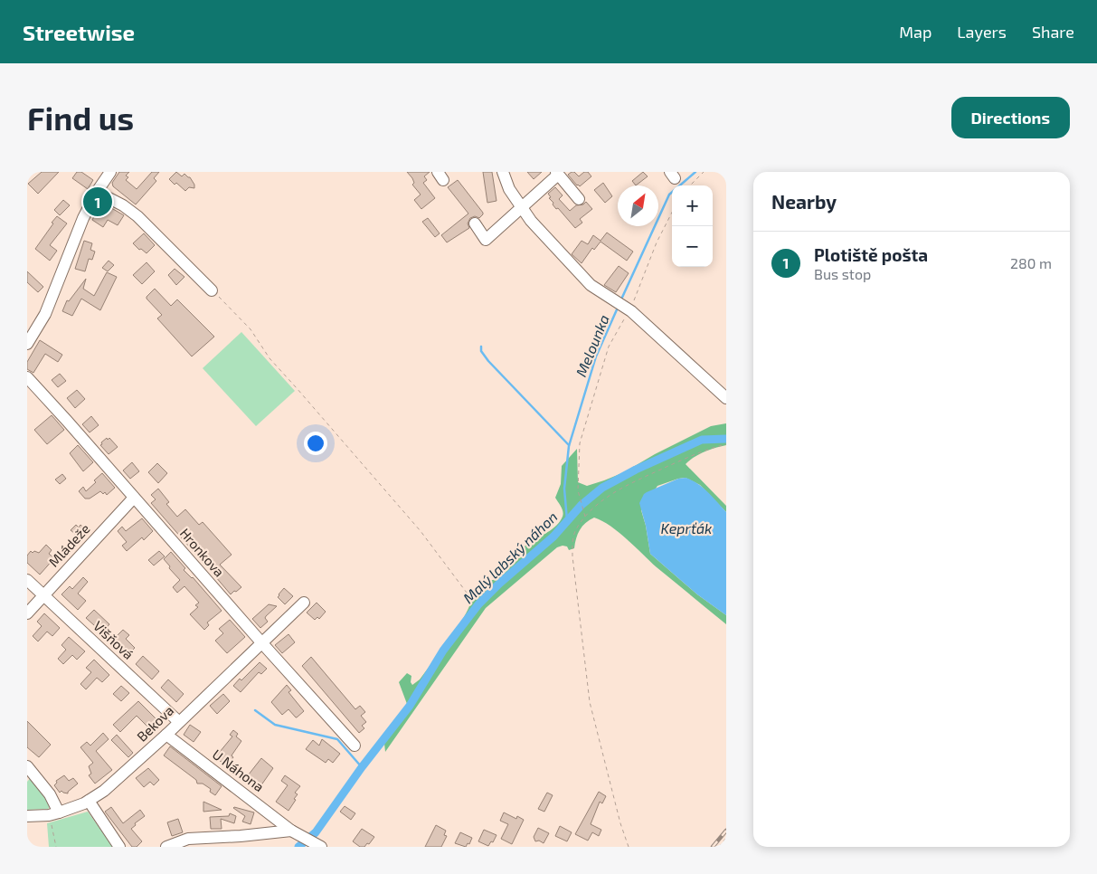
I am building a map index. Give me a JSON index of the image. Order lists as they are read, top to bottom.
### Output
{
  "streets": {
    "street": [
      "Mládeže",
      "Hronkova",
      "Višňová",
      "Bekova",
      "U Náhona"
    ]
  },
  "crossings": [
    ["Mládeže", "Hronkova"],
    ["Mládeže", "Višňová"],
    ["Hronkova", "Bekova"],
    ["Višňová", "Bekova"],
    ["Bekova", "U Náhona"]
  ],
  "water": ["Melounka", "Keprťák", "Malý labský náhon"],
  "north": "top right",
  "page": {
    "header": "Streetwise",
    "nav": ["Map", "Layers", "Share"],
    "buttons": "Directions",
    "title": "Find us",
    "heading": "Nearby",
    "map_buttons": ["+", "−"],
    "pins": "1",
    "list": [
      {
        "mark": "1",
        "name": "Plotiště pošta",
        "note": "Bus stop",
        "value": "280 m"
      }
    ]
  }
}
